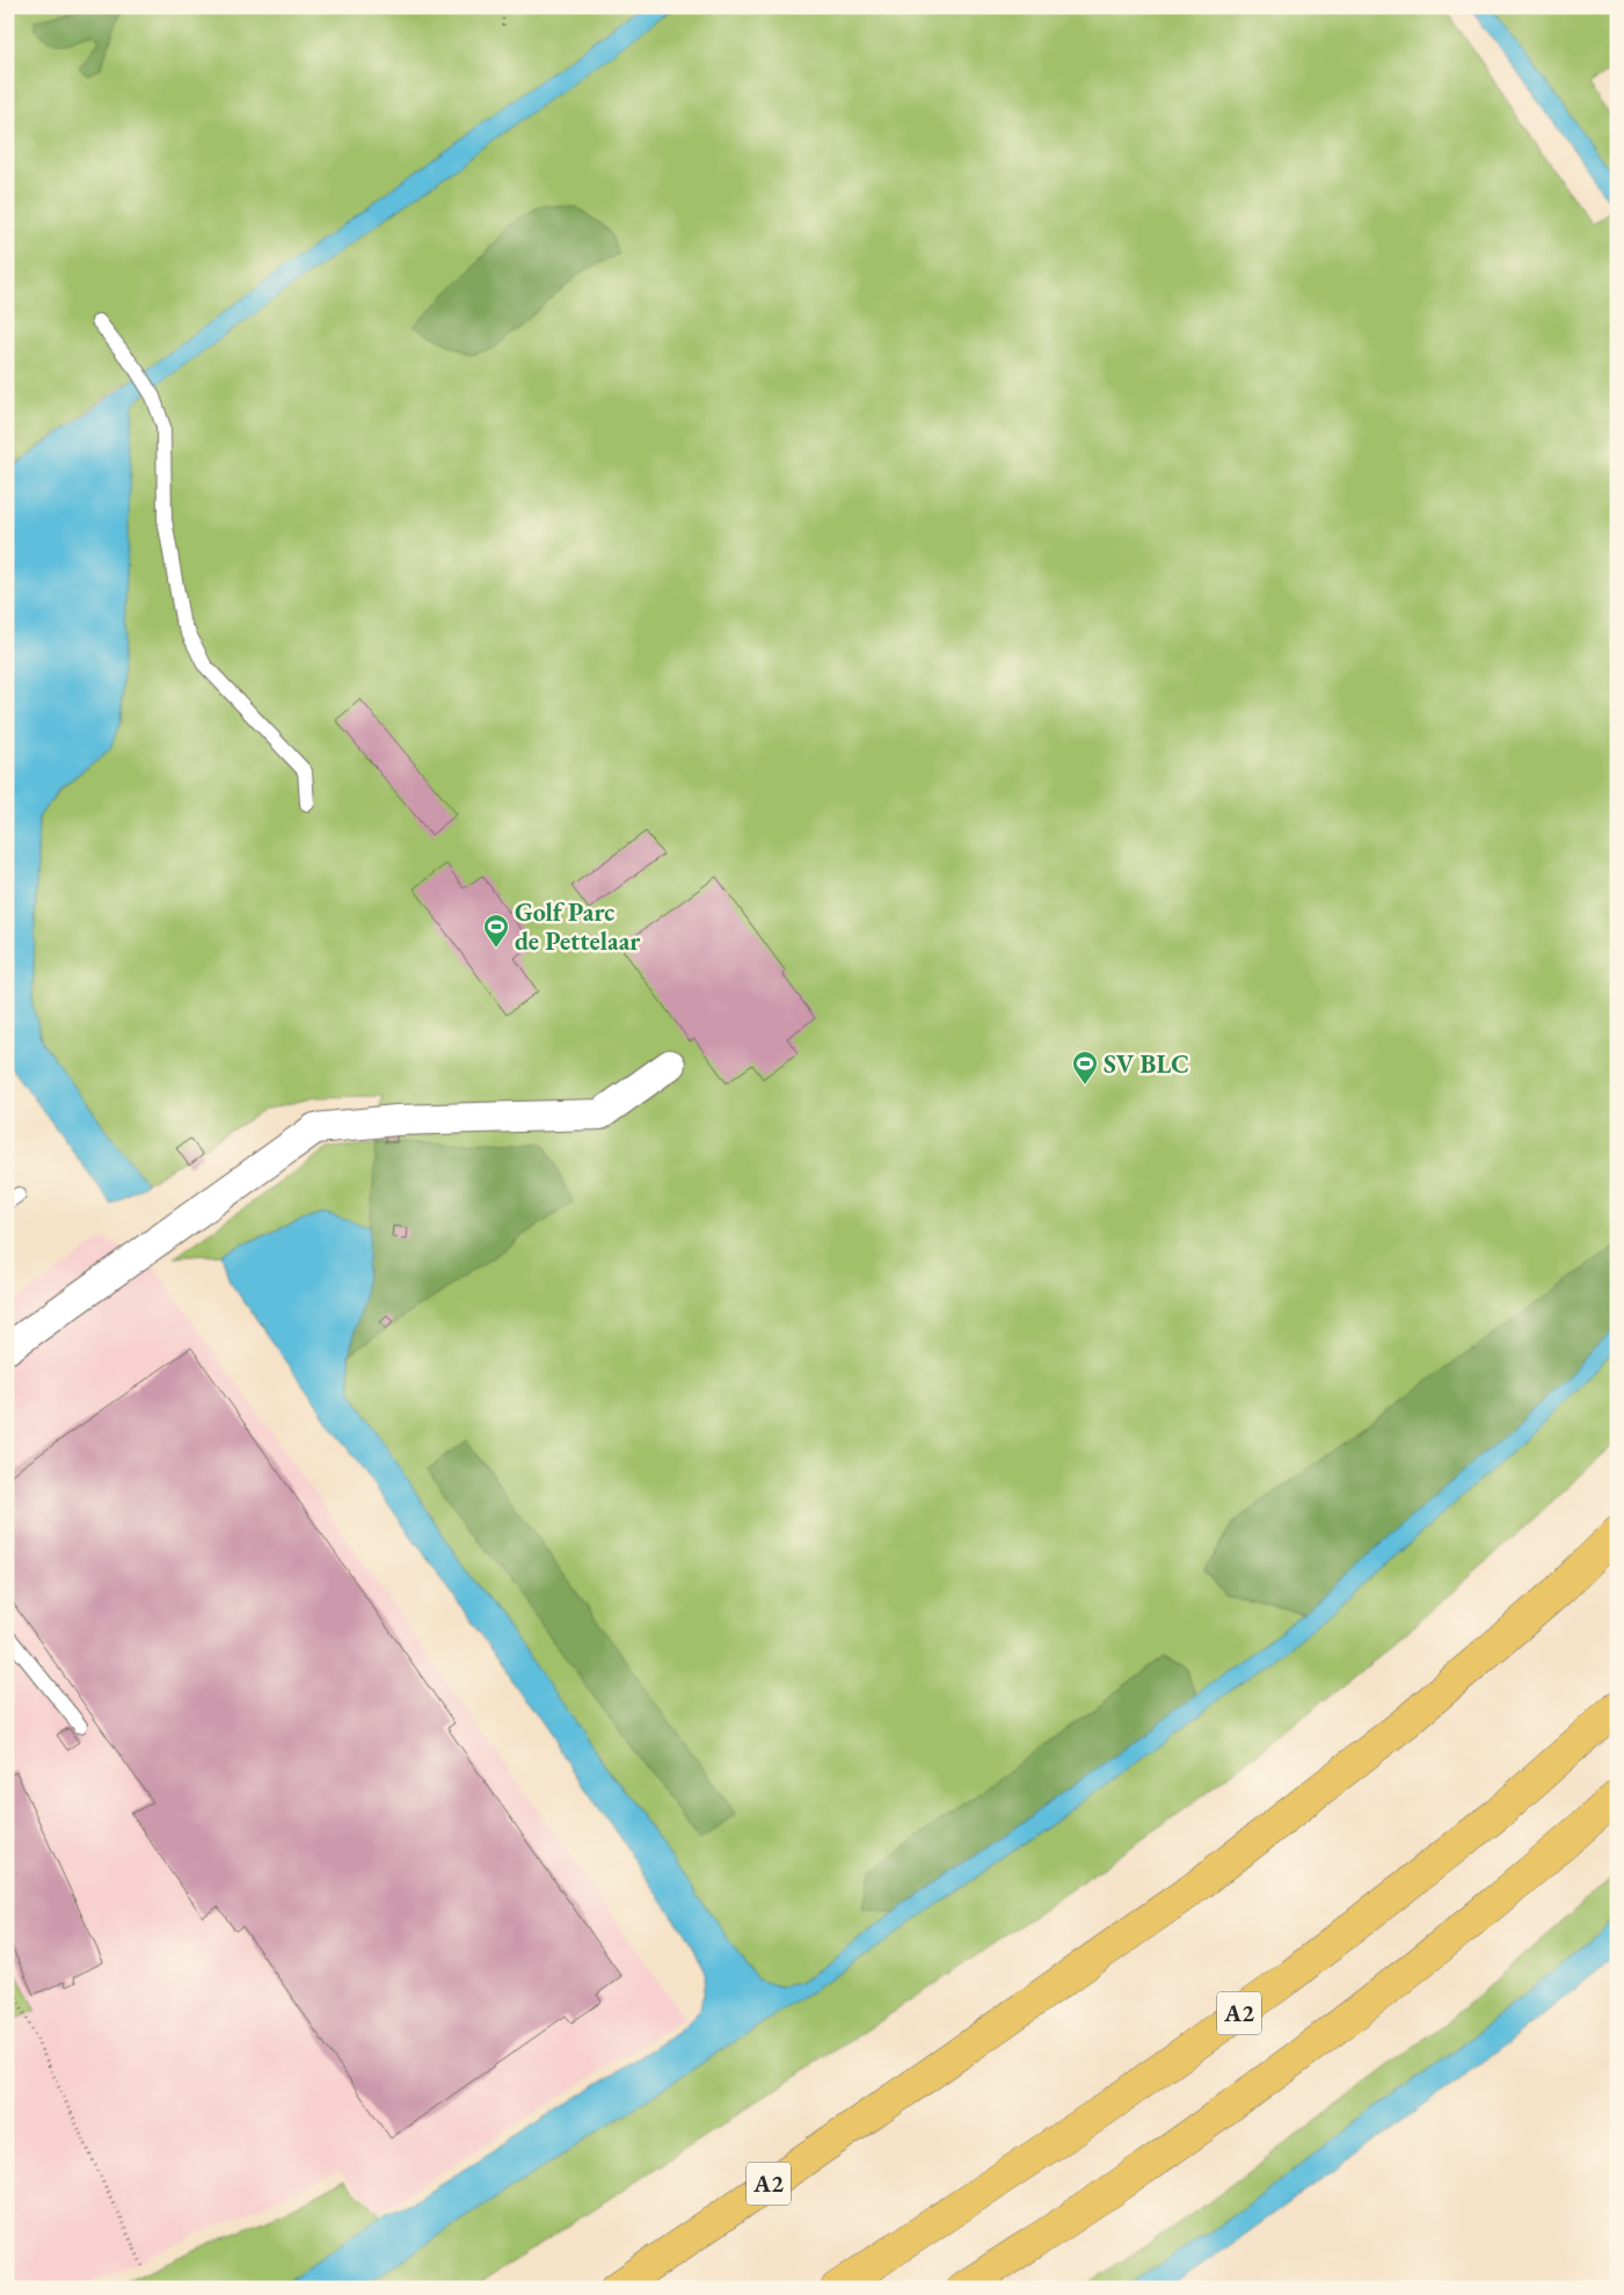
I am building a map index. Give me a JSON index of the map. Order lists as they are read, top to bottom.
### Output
{
  "streets": {
    "highway": ["A2"]
  },
  "places": {
    "sports": ["Golf Parc de Pettelaar", "SV BLC"]
  }
}
